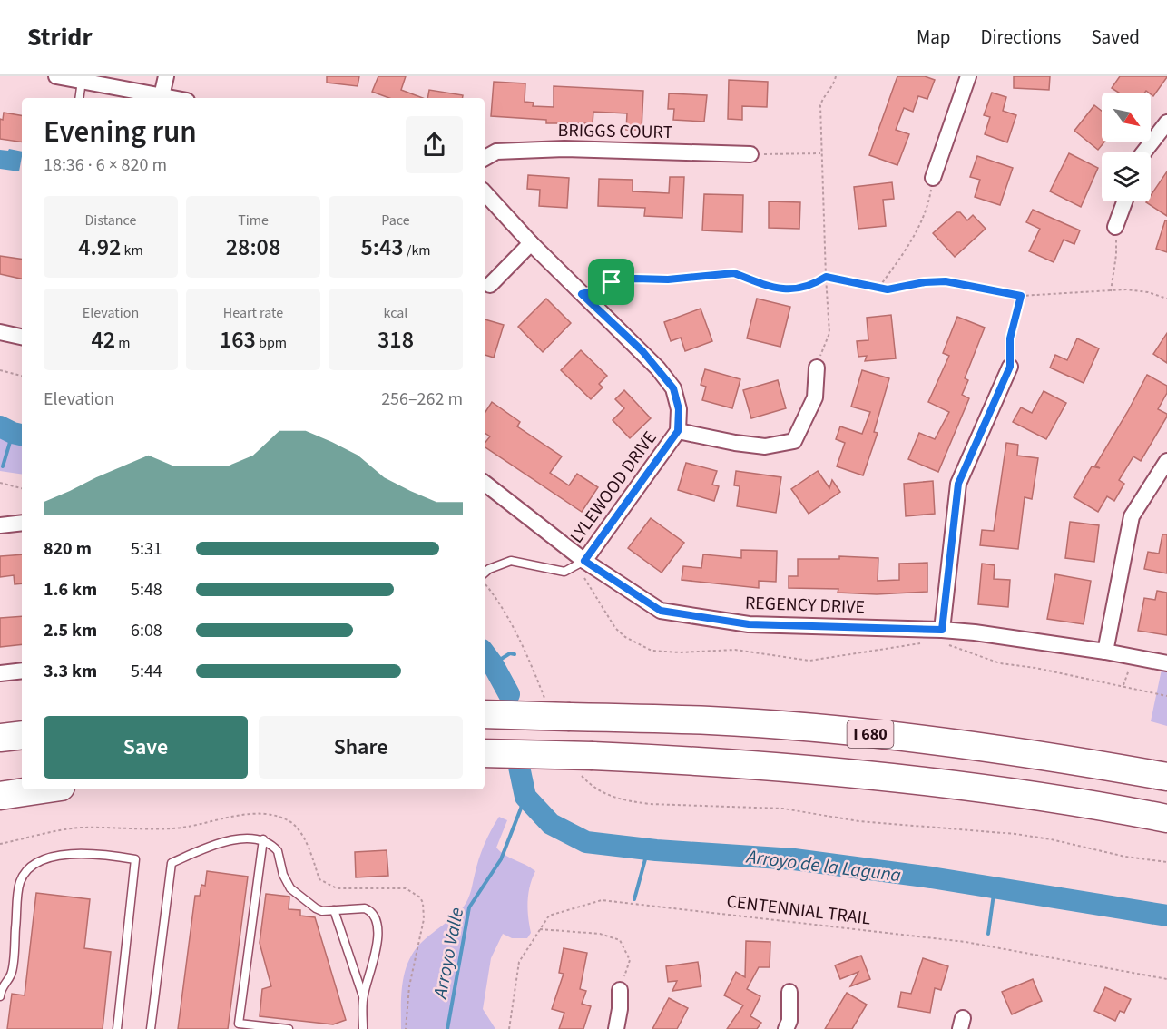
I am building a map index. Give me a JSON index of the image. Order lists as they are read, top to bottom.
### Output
{
  "streets": {
    "highway": ["I 680"],
    "street": ["BRIGGS COURT", "LYLEWOOD DRIVE", "REGENCY DRIVE"],
    "path": ["CENTENNIAL TRAIL"]
  },
  "crossings": [
    ["LYLEWOOD DRIVE", "REGENCY DRIVE"]
  ],
  "water": ["Arroyo de la Laguna", "Arroyo Valle"],
  "north": "bottom right",
  "page": {
    "header": "Stridr",
    "nav": ["Map", "Directions", "Saved"],
    "heading": ["Evening run", "18:36 · 6 × 820 m"],
    "stats": [
      ["Distance", "4.92 km"],
      ["Time", "28:08"],
      ["Pace", "5:43 /km"],
      ["Elevation", "42 m"],
      ["Heart rate", "163 bpm"],
      ["kcal", "318"]
    ],
    "chart": ["Elevation", "256–262 m"],
    "list": [
      {
        "name": "820 m",
        "note": "5:31"
      },
      {
        "name": "1.6 km",
        "note": "5:48"
      },
      {
        "name": "2.5 km",
        "note": "6:08"
      },
      {
        "name": "3.3 km",
        "note": "5:44"
      }
    ],
    "buttons": ["Save", "Share"]
  }
}
